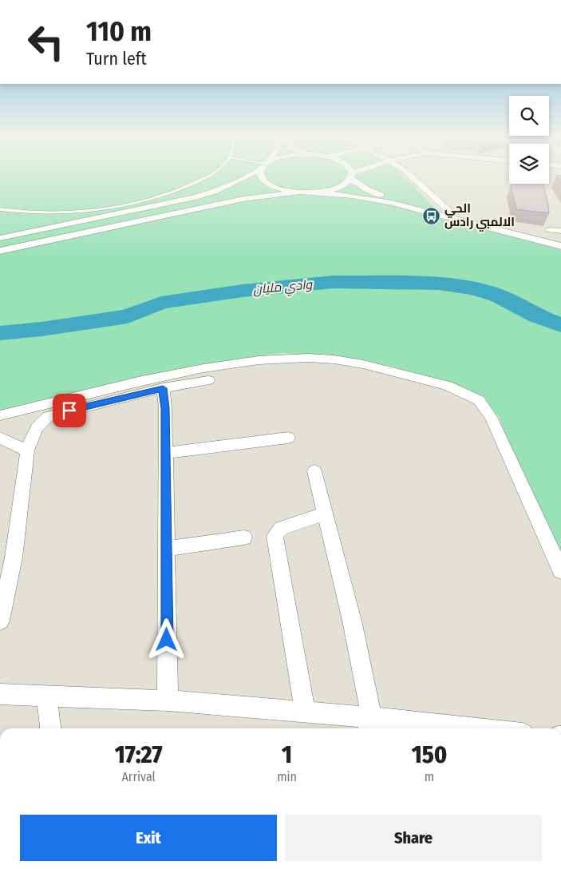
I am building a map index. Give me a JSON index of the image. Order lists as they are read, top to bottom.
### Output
{
  "water": ["وادي مليان"],
  "places": {
    "bus stop": ["الحي الالمبي رادس"]
  },
  "page": {
    "turn": ["110 m", "Turn left"],
    "eta": [
      "17:27",
      "Arrival",
      "1",
      "min",
      "150",
      "m"
    ],
    "buttons": ["Exit", "Share"]
  }
}
